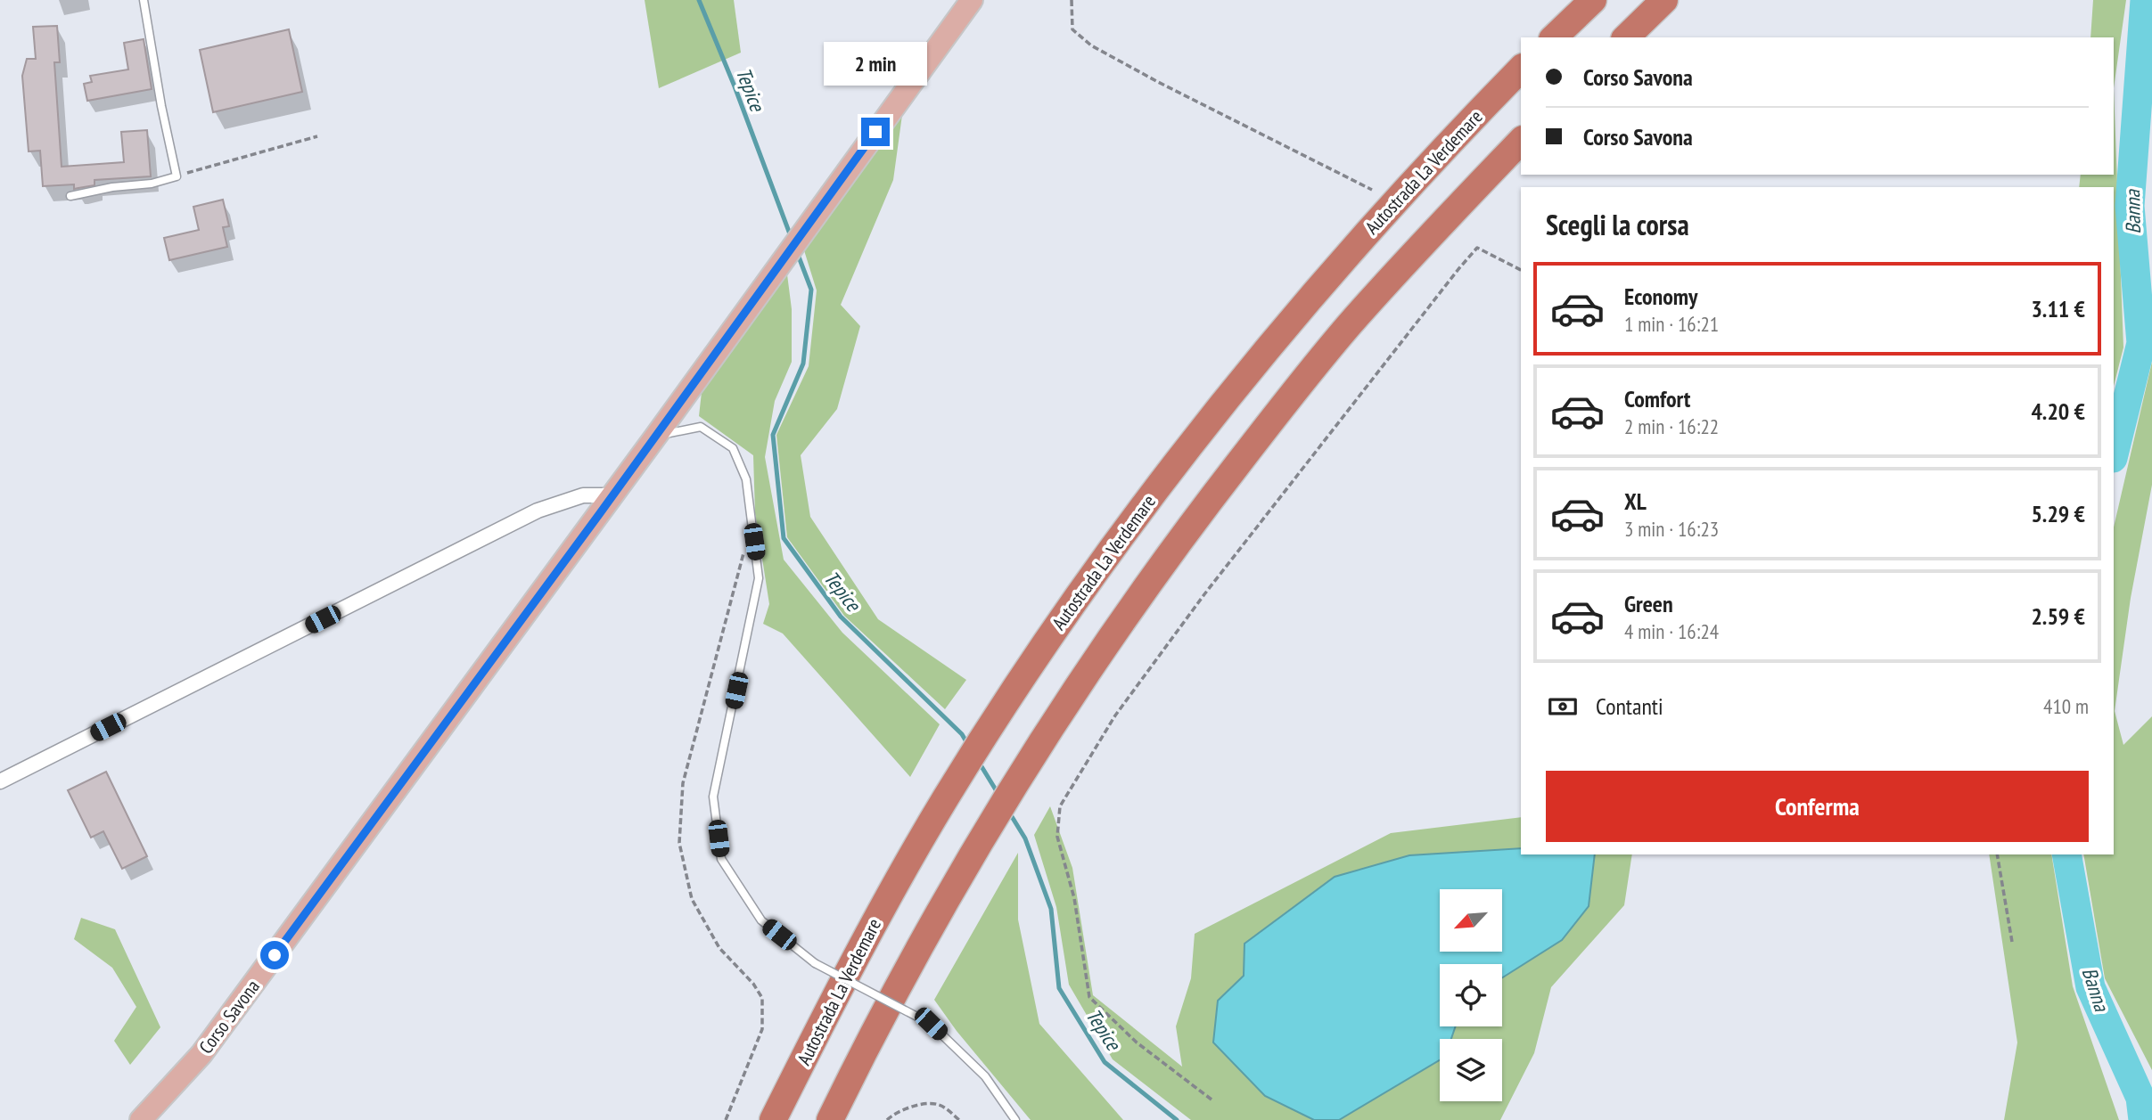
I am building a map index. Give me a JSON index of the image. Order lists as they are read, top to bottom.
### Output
{
  "streets": {
    "highway": ["Autostrada La Verdemare"],
    "main road": ["Corso Savona"]
  },
  "water": ["Tepice", "Banna"],
  "north": "bottom left",
  "page": {
    "banner": ["Corso Savona", "Corso Savona"],
    "bubble": "2 min",
    "heading": "Scegli la corsa",
    "list": [
      {
        "name": "Economy",
        "note": "1 min · 16:21",
        "value": "3.11 €"
      },
      {
        "name": "Comfort",
        "note": "2 min · 16:22",
        "value": "4.20 €"
      },
      {
        "name": "XL",
        "note": "3 min · 16:23",
        "value": "5.29 €"
      },
      {
        "name": "Green",
        "note": "4 min · 16:24",
        "value": "2.59 €"
      }
    ],
    "pay": ["Contanti", "410 m"],
    "buttons": "Conferma"
  }
}
